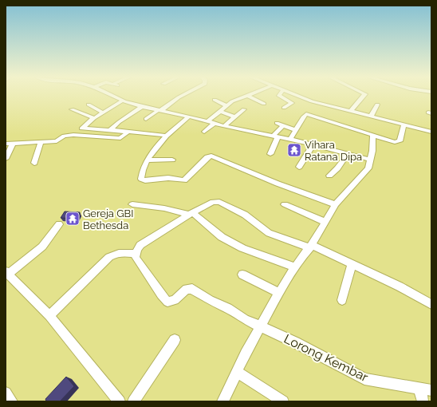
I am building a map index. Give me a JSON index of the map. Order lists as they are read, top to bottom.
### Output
{
  "streets": {
    "street": ["Lorong Kembar"]
  },
  "places": {
    "temple": ["Vihara Ratana Dipa", "Gereja GBI Bethesda"]
  }
}
